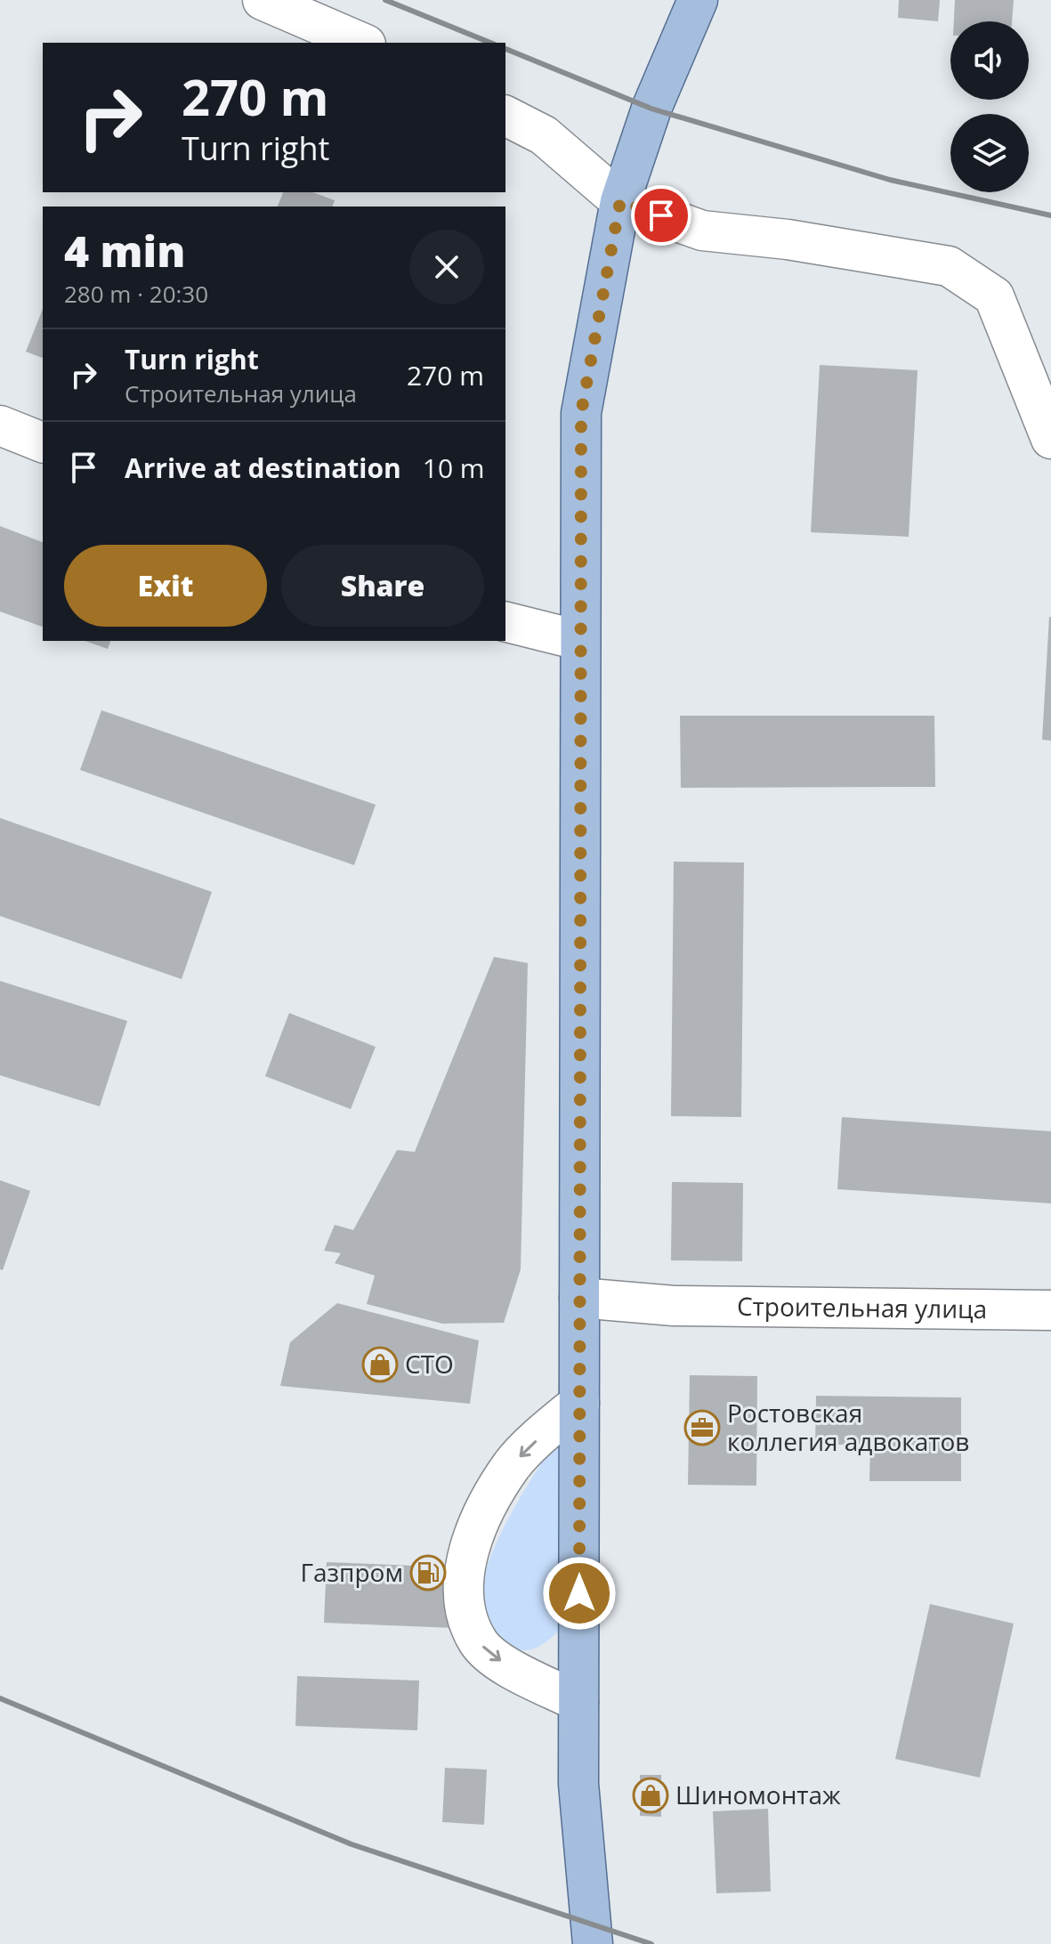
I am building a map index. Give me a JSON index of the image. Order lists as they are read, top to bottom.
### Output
{
  "streets": {
    "street": ["Строительная улица"]
  },
  "places": {
    "shop": ["СТО", "Шиномонтаж"],
    "office": ["Ростовская коллегия адвокатов"],
    "fuel station": ["Газпром"]
  },
  "page": {
    "turn": ["270 m", "Turn right"],
    "heading": ["4 min", "280 m · 20:30"],
    "list": [
      {
        "name": "Turn right",
        "note": "Строительная улица",
        "value": "270 m"
      },
      {
        "name": "Arrive at destination",
        "value": "10 m"
      }
    ],
    "buttons": ["Exit", "Share"]
  }
}
